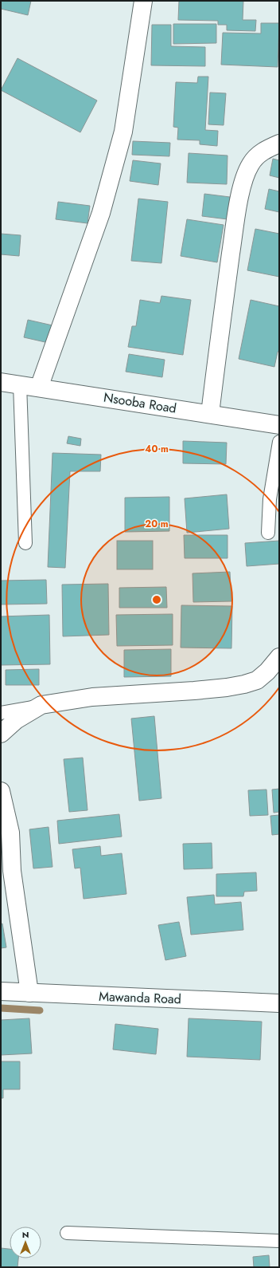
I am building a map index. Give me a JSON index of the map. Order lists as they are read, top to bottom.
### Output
{
  "streets": {
    "street": ["Nsooba Road", "Mawanda Road"]
  },
  "north": "top",
  "rings": ["40 m", "20 m"]
}
